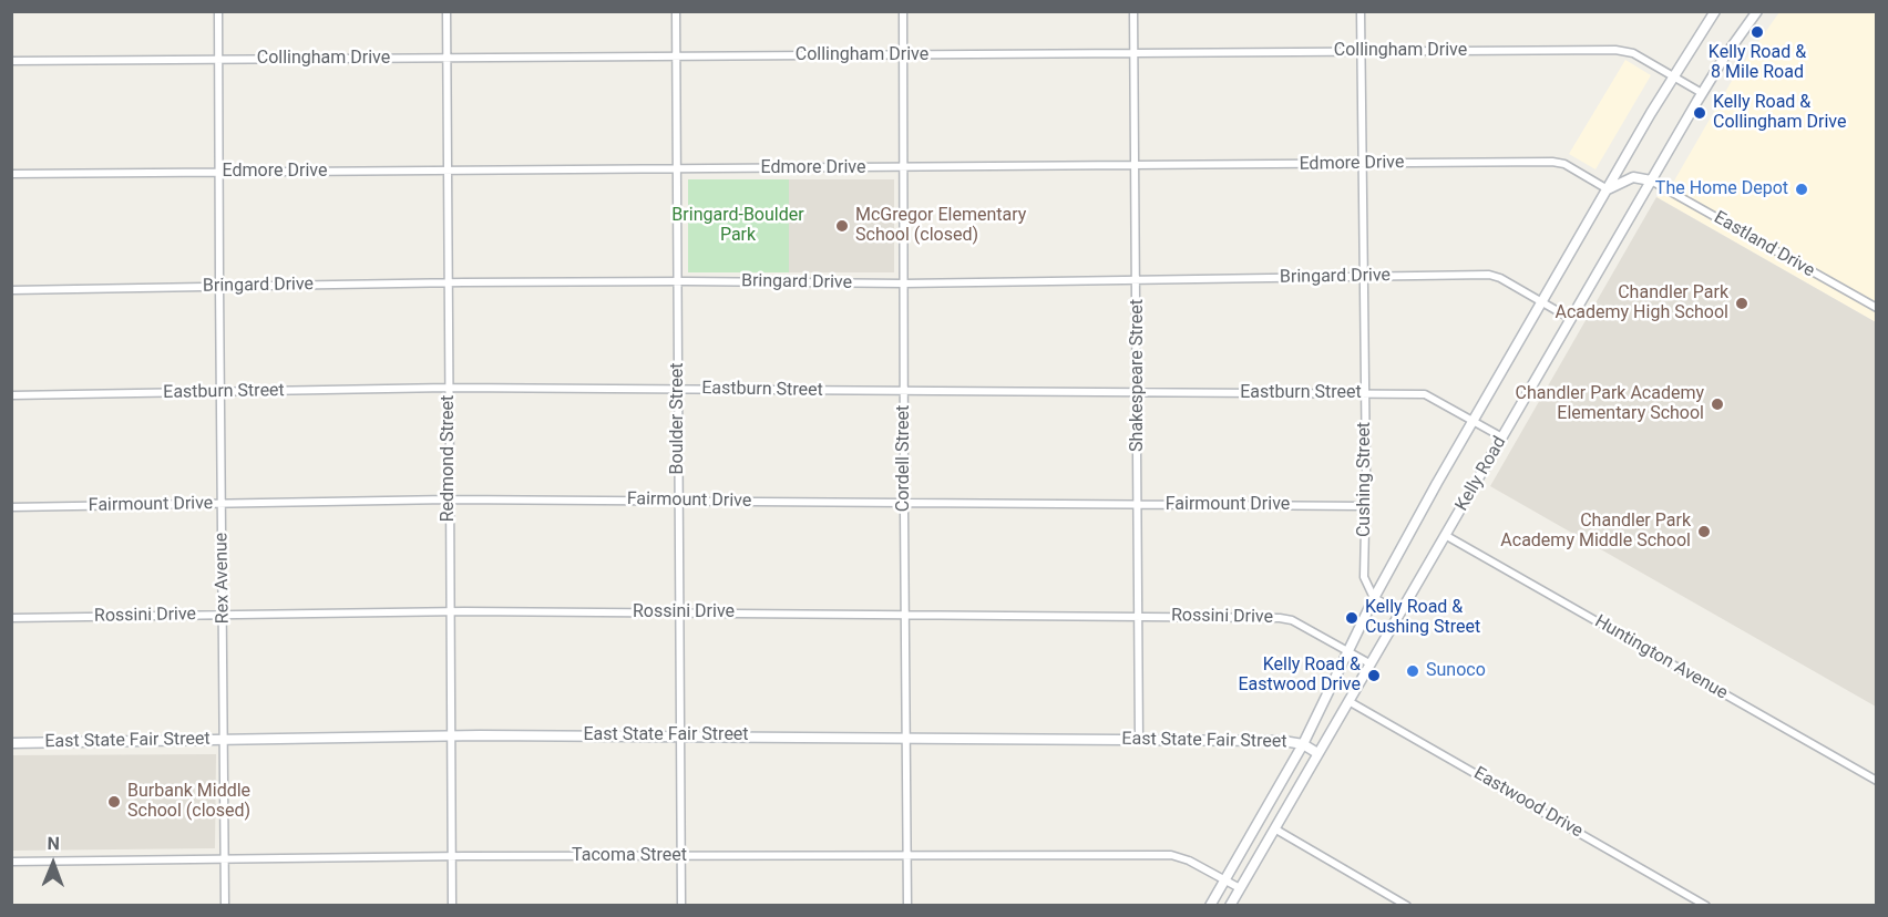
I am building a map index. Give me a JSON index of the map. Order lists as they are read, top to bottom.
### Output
{
  "streets": {
    "street": [
      "Collingham Drive",
      "Edmore Drive",
      "Eastland Drive",
      "Bringard Drive",
      "Shakespeare Street",
      "Eastburn Street",
      "Boulder Street",
      "Redmond Street",
      "Cordell Street",
      "Kelly Road",
      "Cushing Street",
      "Fairmount Drive",
      "Rex Avenue",
      "Rossini Drive",
      "Huntington Avenue",
      "East State Fair Street",
      "Eastwood Drive",
      "Tacoma Street"
    ]
  },
  "crossings": [
    ["Collingham Drive", "Shakespeare Street"],
    ["Collingham Drive", "Boulder Street"],
    ["Collingham Drive", "Redmond Street"],
    ["Collingham Drive", "Cordell Street"],
    ["Collingham Drive", "Kelly Road"],
    ["Collingham Drive", "Cushing Street"],
    ["Collingham Drive", "Rex Avenue"],
    ["Edmore Drive", "Shakespeare Street"],
    ["Edmore Drive", "Boulder Street"],
    ["Edmore Drive", "Redmond Street"],
    ["Edmore Drive", "Cordell Street"],
    ["Edmore Drive", "Kelly Road"],
    ["Edmore Drive", "Cushing Street"],
    ["Edmore Drive", "Rex Avenue"],
    ["Eastland Drive", "Kelly Road"],
    ["Bringard Drive", "Shakespeare Street"],
    ["Bringard Drive", "Boulder Street"],
    ["Bringard Drive", "Redmond Street"],
    ["Bringard Drive", "Cordell Street"],
    ["Bringard Drive", "Kelly Road"],
    ["Bringard Drive", "Cushing Street"],
    ["Bringard Drive", "Rex Avenue"],
    ["Shakespeare Street", "Eastburn Street"],
    ["Shakespeare Street", "Fairmount Drive"],
    ["Shakespeare Street", "Rossini Drive"],
    ["Shakespeare Street", "East State Fair Street"],
    ["Eastburn Street", "Boulder Street"],
    ["Eastburn Street", "Redmond Street"],
    ["Eastburn Street", "Cordell Street"],
    ["Eastburn Street", "Kelly Road"],
    ["Eastburn Street", "Cushing Street"],
    ["Eastburn Street", "Rex Avenue"],
    ["Boulder Street", "Fairmount Drive"],
    ["Boulder Street", "Rossini Drive"],
    ["Boulder Street", "East State Fair Street"],
    ["Boulder Street", "Tacoma Street"],
    ["Redmond Street", "Fairmount Drive"],
    ["Redmond Street", "Rossini Drive"],
    ["Redmond Street", "East State Fair Street"],
    ["Redmond Street", "Tacoma Street"],
    ["Cordell Street", "Fairmount Drive"],
    ["Cordell Street", "Rossini Drive"],
    ["Cordell Street", "East State Fair Street"],
    ["Cordell Street", "Tacoma Street"],
    ["Kelly Road", "Cushing Street"],
    ["Kelly Road", "Rossini Drive"],
    ["Kelly Road", "Huntington Avenue"],
    ["Kelly Road", "East State Fair Street"],
    ["Kelly Road", "Eastwood Drive"],
    ["Kelly Road", "Tacoma Street"],
    ["Cushing Street", "Fairmount Drive"],
    ["Fairmount Drive", "Rex Avenue"],
    ["Rex Avenue", "Rossini Drive"],
    ["Rex Avenue", "East State Fair Street"],
    ["Rex Avenue", "Tacoma Street"]
  ],
  "parks": ["Bringard-Boulder Park"],
  "places": [
    "Kelly Road & 8 Mile Road",
    "Kelly Road & Collingham Drive",
    "The Home Depot",
    "McGregor Elementary School (closed)",
    "Chandler Park Academy High School",
    "Chandler Park Academy Elementary School",
    "Chandler Park Academy Middle School",
    "Kelly Road & Cushing Street",
    "Sunoco",
    "Kelly Road & Eastwood Drive",
    "Burbank Middle School (closed)"
  ],
  "north": "top"
}
